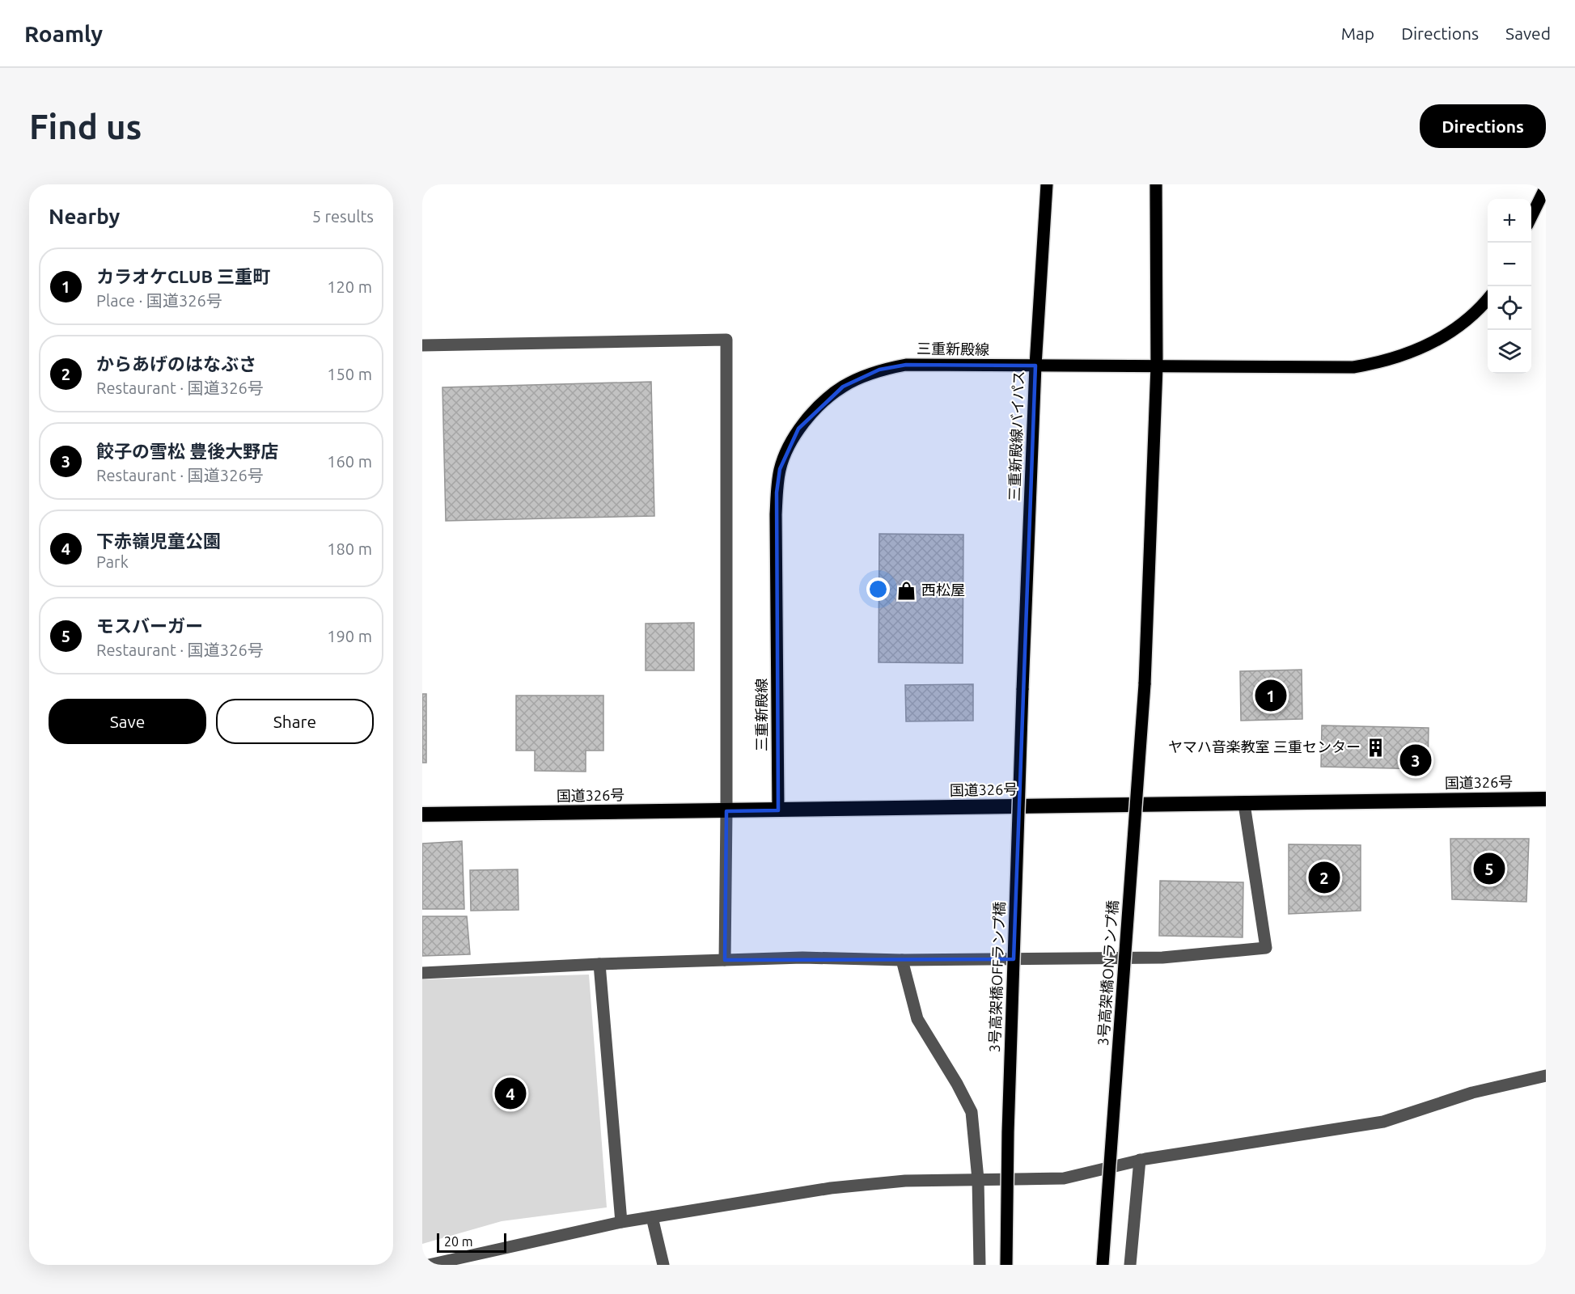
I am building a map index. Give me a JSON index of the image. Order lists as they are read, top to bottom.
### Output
{
  "streets": {
    "highway": ["国道326号"],
    "main road": [
      "三重新殿線",
      "三重新殿線バイパス",
      "3号高架橋ONランプ橋",
      "3号高架橋OFFランプ橋"
    ]
  },
  "crossings": [
    ["三重新殿線", "三重新殿線バイパス"],
    ["三重新殿線", "国道326号"],
    ["三重新殿線", "3号高架橋ONランプ橋"],
    ["三重新殿線バイパス", "3号高架橋OFFランプ橋"]
  ],
  "places": {
    "shop": ["西松屋"],
    "building": ["ヤマハ音楽教室 三重センター"]
  },
  "scale_bar": "20 m",
  "page": {
    "header": "Roamly",
    "nav": ["Map", "Directions", "Saved"],
    "buttons": [
      "Directions",
      ["Save", "Share"]
    ],
    "title": "Find us",
    "heading": ["Nearby", "5 results"],
    "map_buttons": ["+", "−"],
    "list": [
      {
        "mark": "1",
        "name": "カラオケCLUB 三重町",
        "note": "Place · 国道326号",
        "value": "120 m"
      },
      {
        "mark": "2",
        "name": "からあげのはなぶさ",
        "note": "Restaurant · 国道326号",
        "value": "150 m"
      },
      {
        "mark": "3",
        "name": "餃子の雪松 豊後大野店",
        "note": "Restaurant · 国道326号",
        "value": "160 m"
      },
      {
        "mark": "4",
        "name": "下赤嶺児童公園",
        "note": "Park",
        "value": "180 m"
      },
      {
        "mark": "5",
        "name": "モスバーガー",
        "note": "Restaurant · 国道326号",
        "value": "190 m"
      }
    ],
    "pins": [
      "1",
      "3",
      "5",
      "2",
      "4"
    ],
    "scale": "20 m"
  }
}
